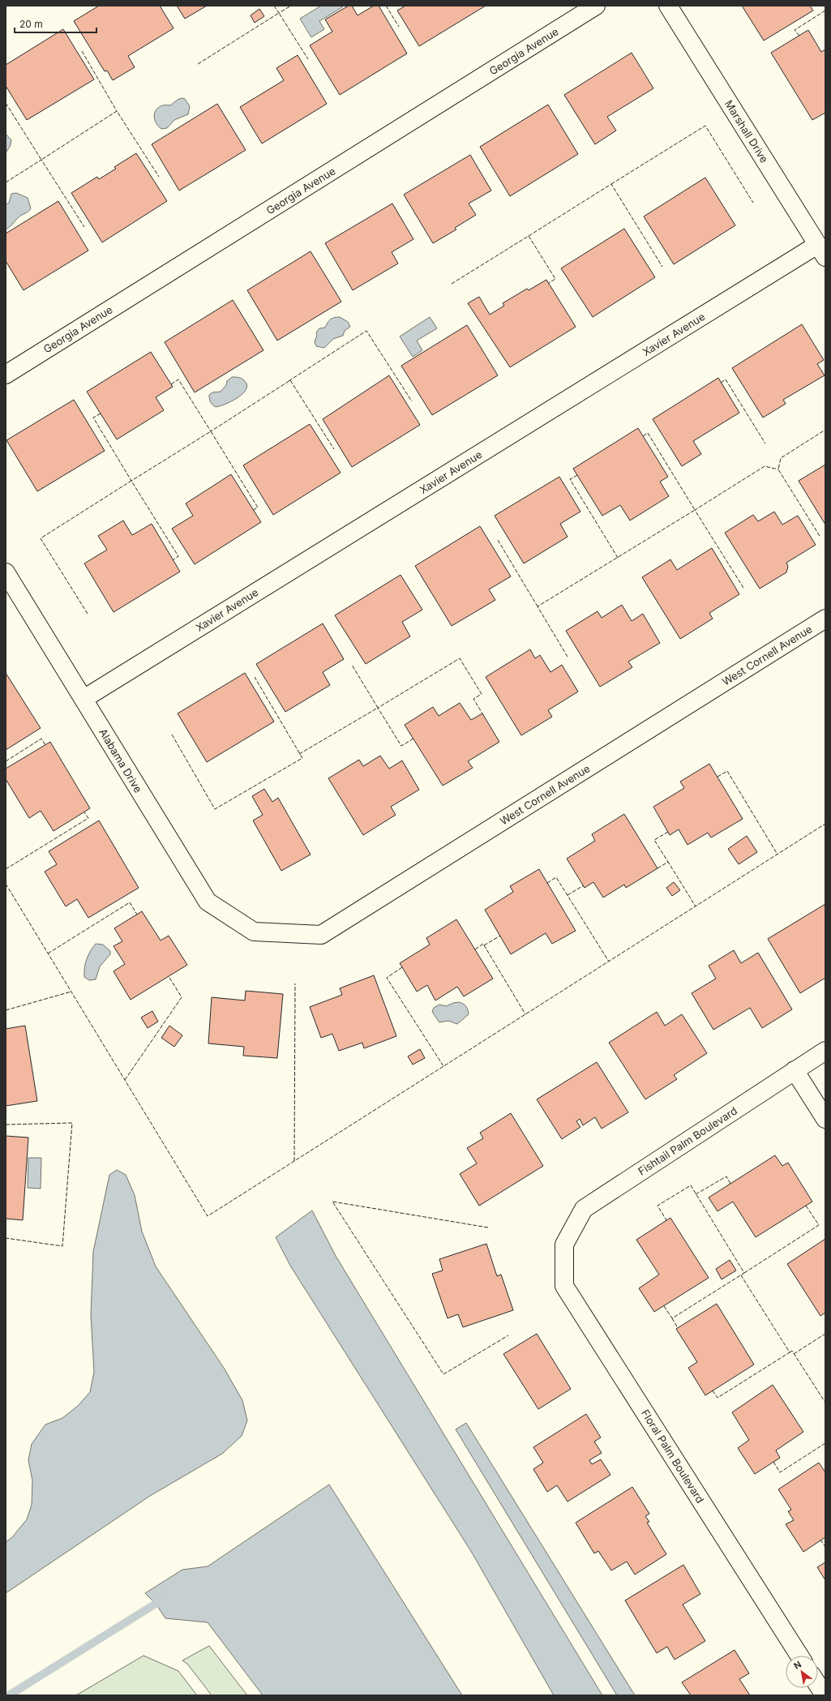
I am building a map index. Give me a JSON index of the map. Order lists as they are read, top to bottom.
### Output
{
  "streets": {
    "street": [
      "Georgia Avenue",
      "Marshall Drive",
      "Xavier Avenue",
      "West Cornell Avenue",
      "Alabama Drive",
      "Fishtail Palm Boulevard",
      "Floral Palm Boulevard"
    ]
  },
  "crossings": [
    ["Marshall Drive", "Xavier Avenue"],
    ["Xavier Avenue", "Alabama Drive"],
    ["West Cornell Avenue", "Alabama Drive"],
    ["Fishtail Palm Boulevard", "Floral Palm Boulevard"]
  ],
  "scale_bar": "20 m",
  "north": "top left"
}
